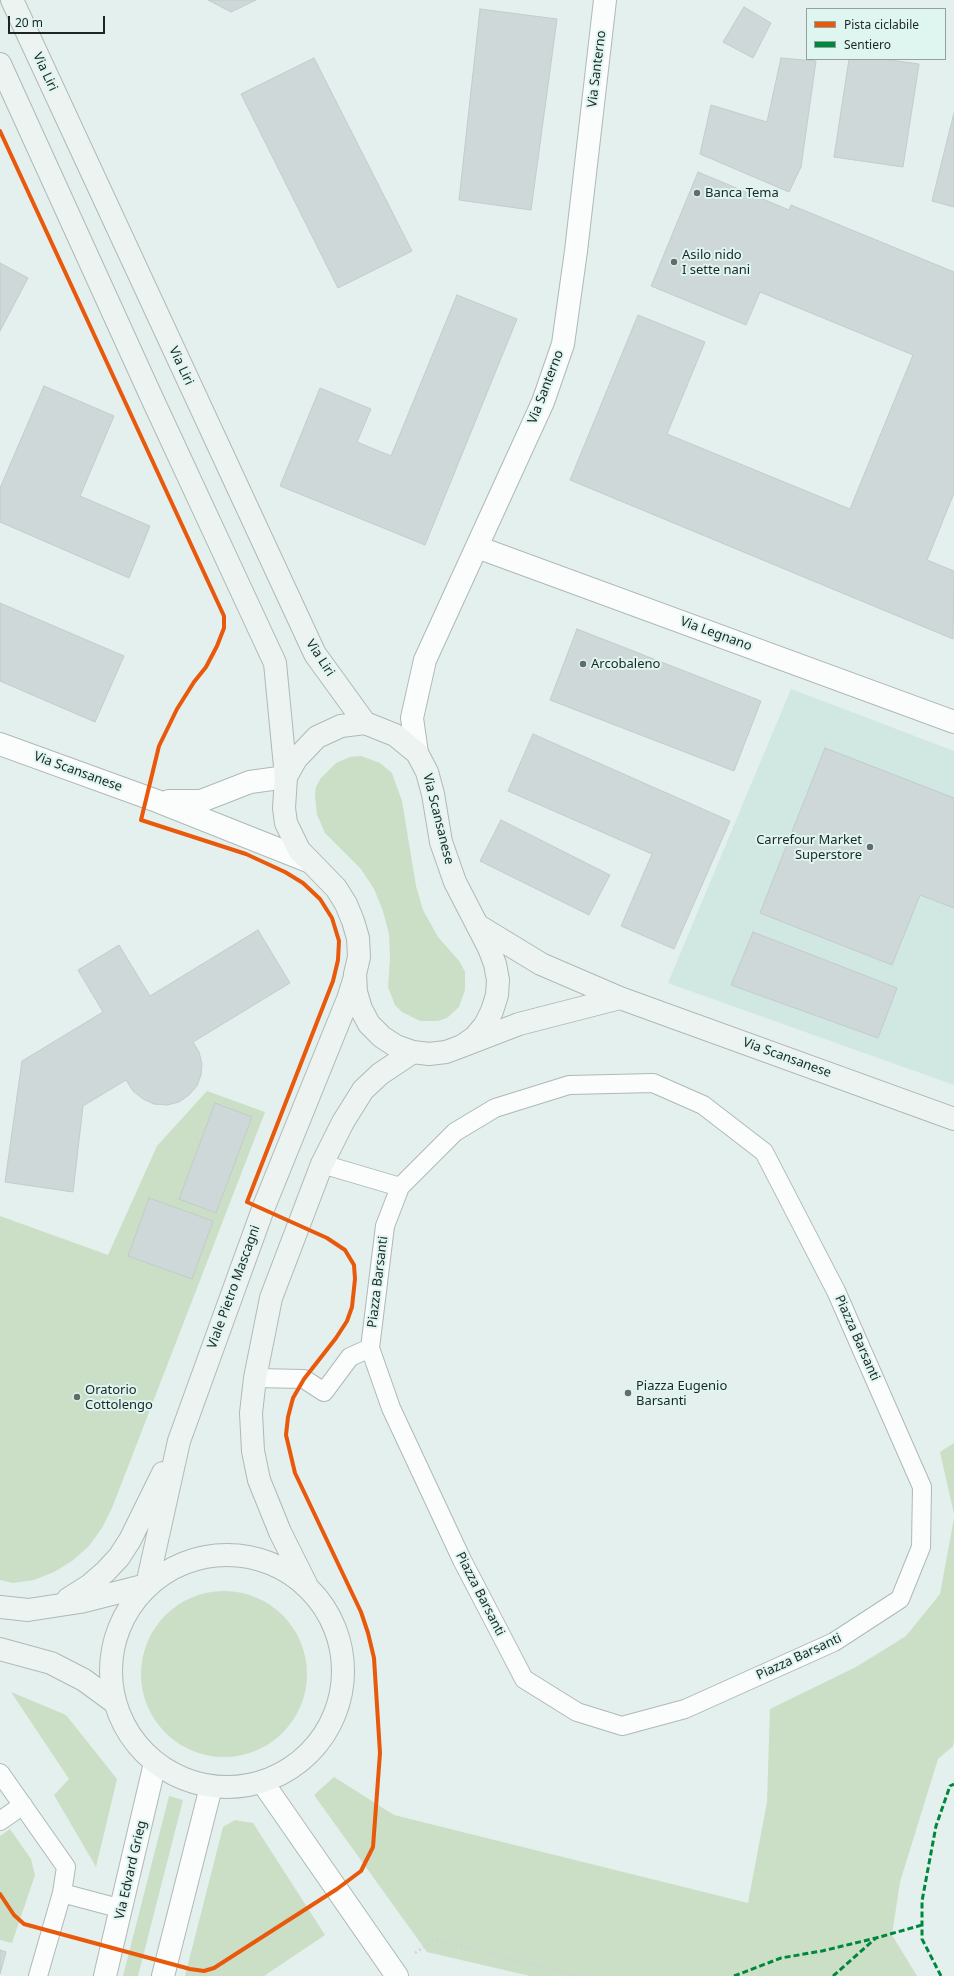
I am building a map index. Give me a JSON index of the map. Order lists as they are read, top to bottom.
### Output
{
  "streets": {
    "main road": ["Via Liri", "Via Scansanese", "Viale Pietro Mascagni"],
    "street": ["Via Santerno", "Via Legnano", "Via Edvard Grieg"],
    "lane": ["Piazza Barsanti"]
  },
  "crossings": [
    ["Via Santerno", "Via Legnano"],
    ["Via Santerno", "Via Scansanese"],
    ["Via Liri", "Via Scansanese"],
    ["Via Scansanese", "Viale Pietro Mascagni"],
    ["Viale Pietro Mascagni", "Via Edvard Grieg"]
  ],
  "places": [
    "Banca Tema",
    "Asilo nido I sette nani",
    "Arcobaleno",
    "Carrefour Market Superstore",
    "Piazza Eugenio Barsanti",
    "Oratorio Cottolengo"
  ],
  "legend": ["Pista ciclabile", "Sentiero"],
  "scale_bar": "20 m"
}
